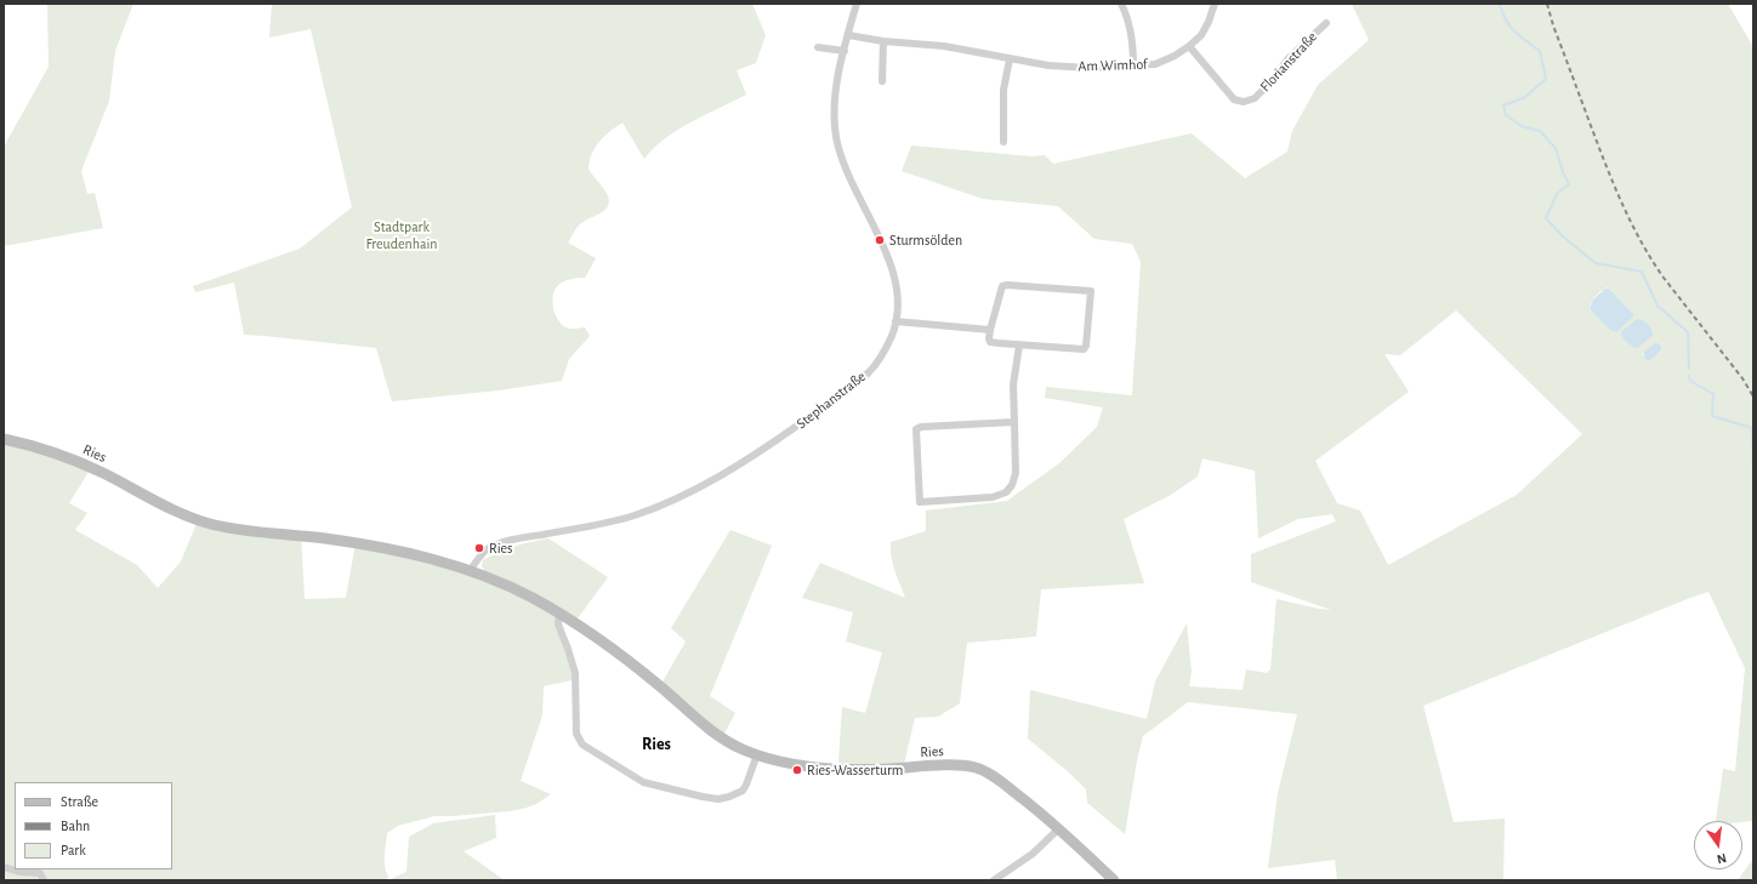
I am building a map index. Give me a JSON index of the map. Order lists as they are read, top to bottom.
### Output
{
  "streets": {
    "street": [
      "Florianstraße",
      "Am Wimhof",
      "Stephanstraße",
      "Ries"
    ]
  },
  "crossings": [
    ["Florianstraße", "Am Wimhof"],
    ["Am Wimhof", "Stephanstraße"],
    ["Stephanstraße", "Ries"]
  ],
  "districts": ["Ries"],
  "parks": ["Stadtpark Freudenhain"],
  "places": ["Sturmsölden", "Ries", "Ries-Wasserturm"],
  "legend": ["Straße", "Bahn", "Park"],
  "north": "bottom"
}
